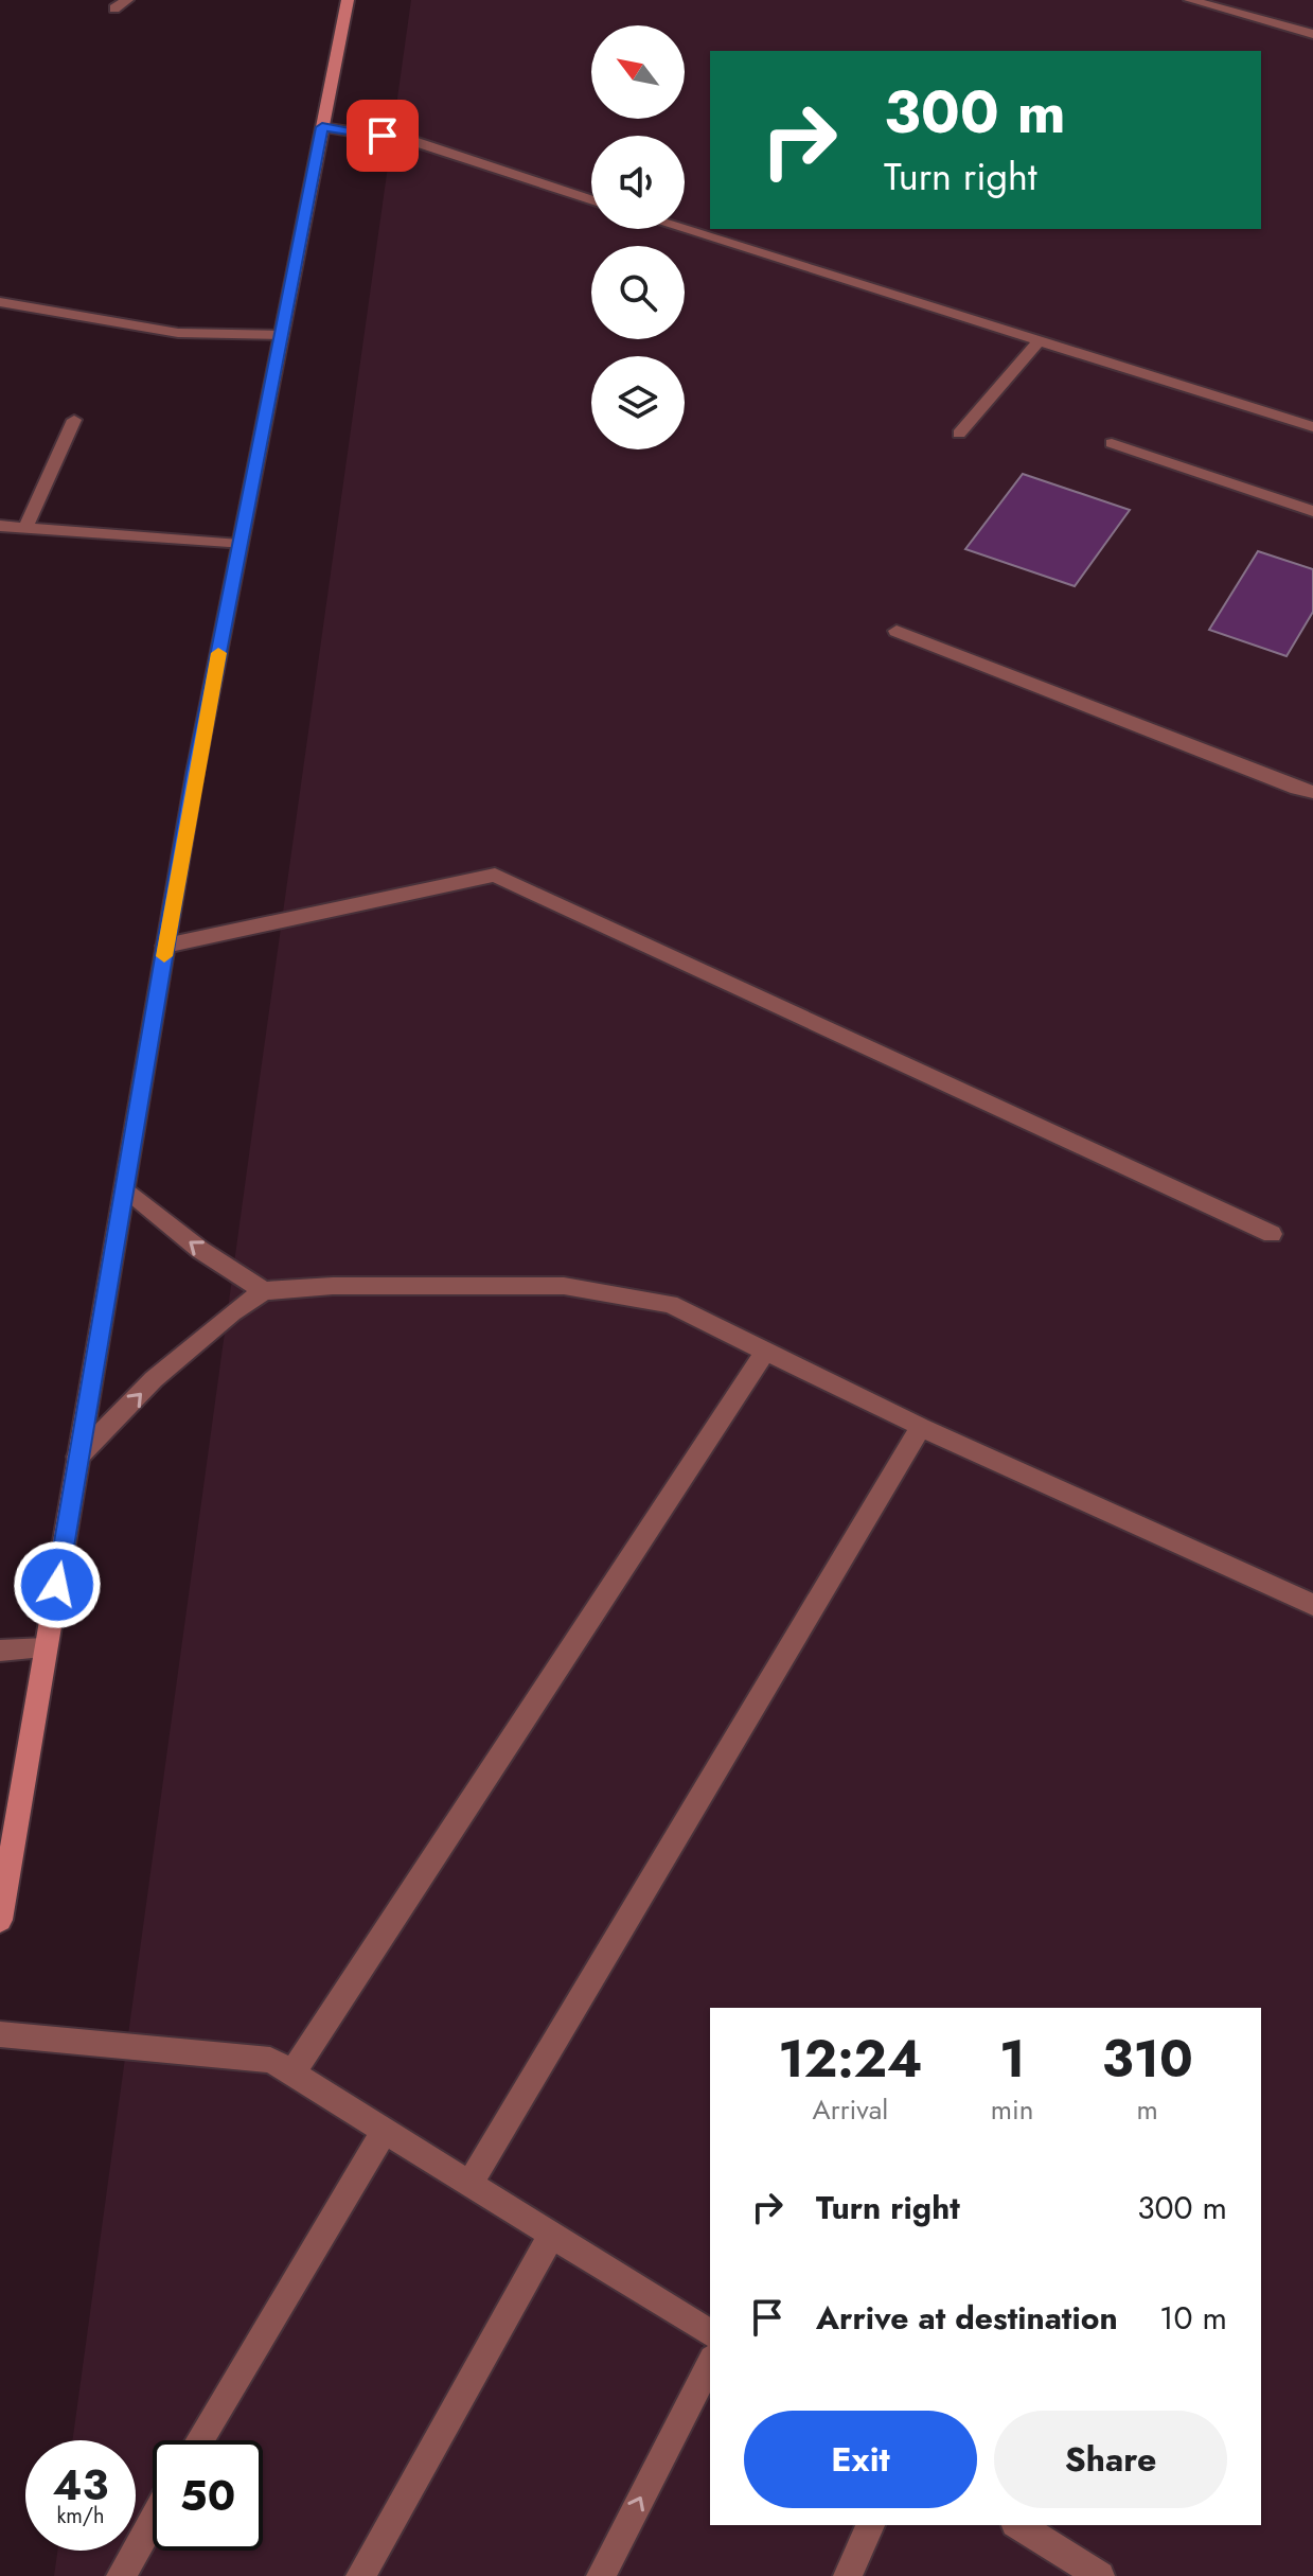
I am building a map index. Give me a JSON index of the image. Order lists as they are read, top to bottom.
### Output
{
  "north": "top left",
  "page": {
    "turn": ["300 m", "Turn right"],
    "eta": [
      "12:24",
      "Arrival",
      "1",
      "min",
      "310",
      "m"
    ],
    "list": [
      {
        "name": "Turn right",
        "value": "300 m"
      },
      {
        "name": "Arrive at destination",
        "value": "10 m"
      }
    ],
    "buttons": ["Exit", "Share"],
    "speed": "43 km/h",
    "limit": "50"
  }
}
